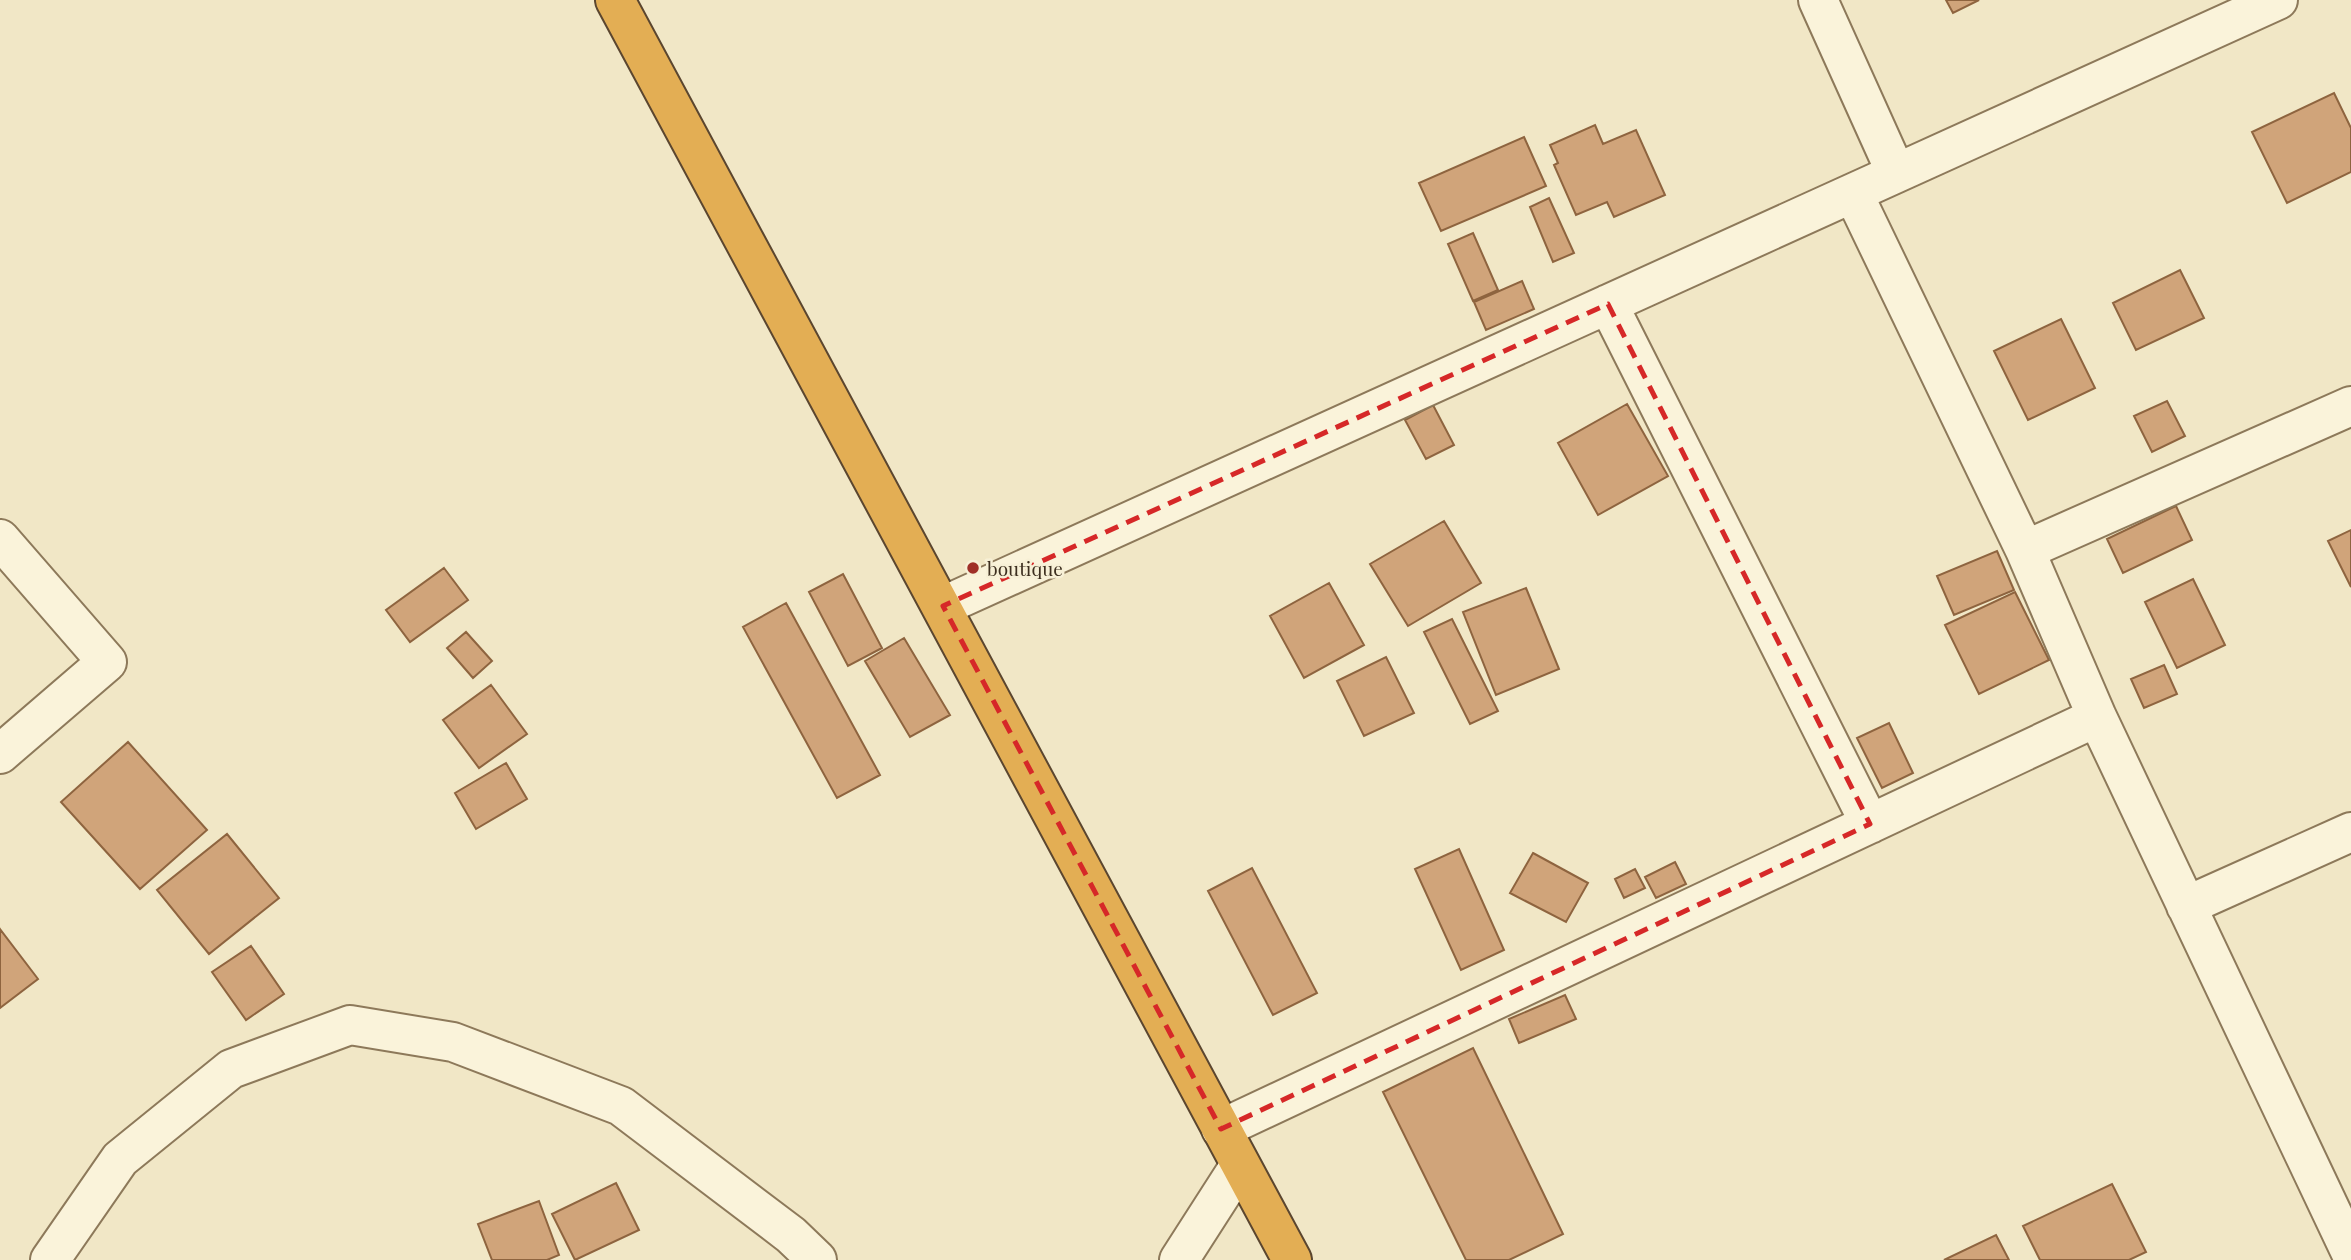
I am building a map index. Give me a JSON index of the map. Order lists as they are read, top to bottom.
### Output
{
  "places": ["boutique"]
}
